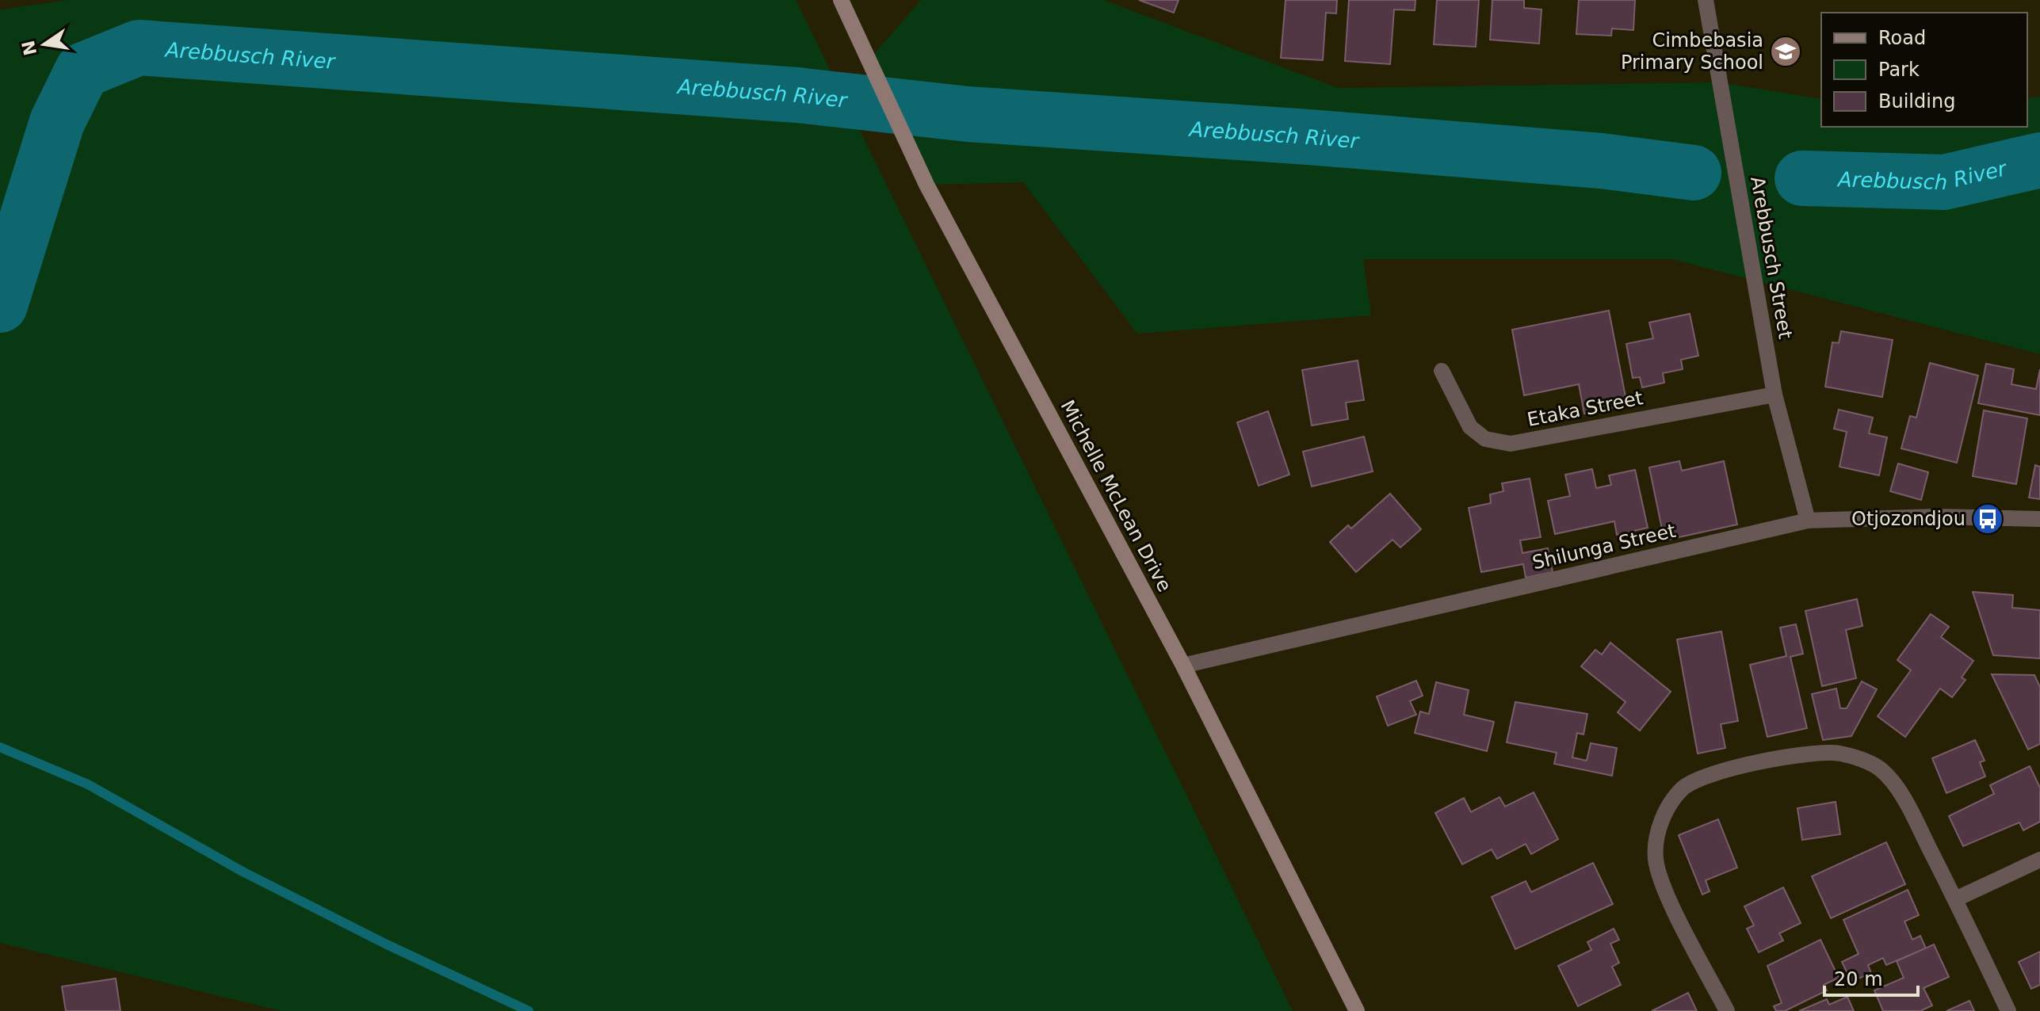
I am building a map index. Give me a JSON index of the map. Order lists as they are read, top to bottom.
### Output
{
  "streets": {
    "street": [
      "Arebbusch Street",
      "Etaka Street",
      "Michelle McLean Drive",
      "Shilunga Street"
    ]
  },
  "crossings": [
    ["Arebbusch Street", "Etaka Street"],
    ["Arebbusch Street", "Shilunga Street"],
    ["Michelle McLean Drive", "Shilunga Street"]
  ],
  "water": ["Arebbusch River"],
  "places": {
    "school or university": ["Cimbebasia Primary School"],
    "bus stop": ["Otjozondjou"]
  },
  "legend": ["Road", "Park", "Building"],
  "scale_bar": "20 m",
  "north": "left"
}
